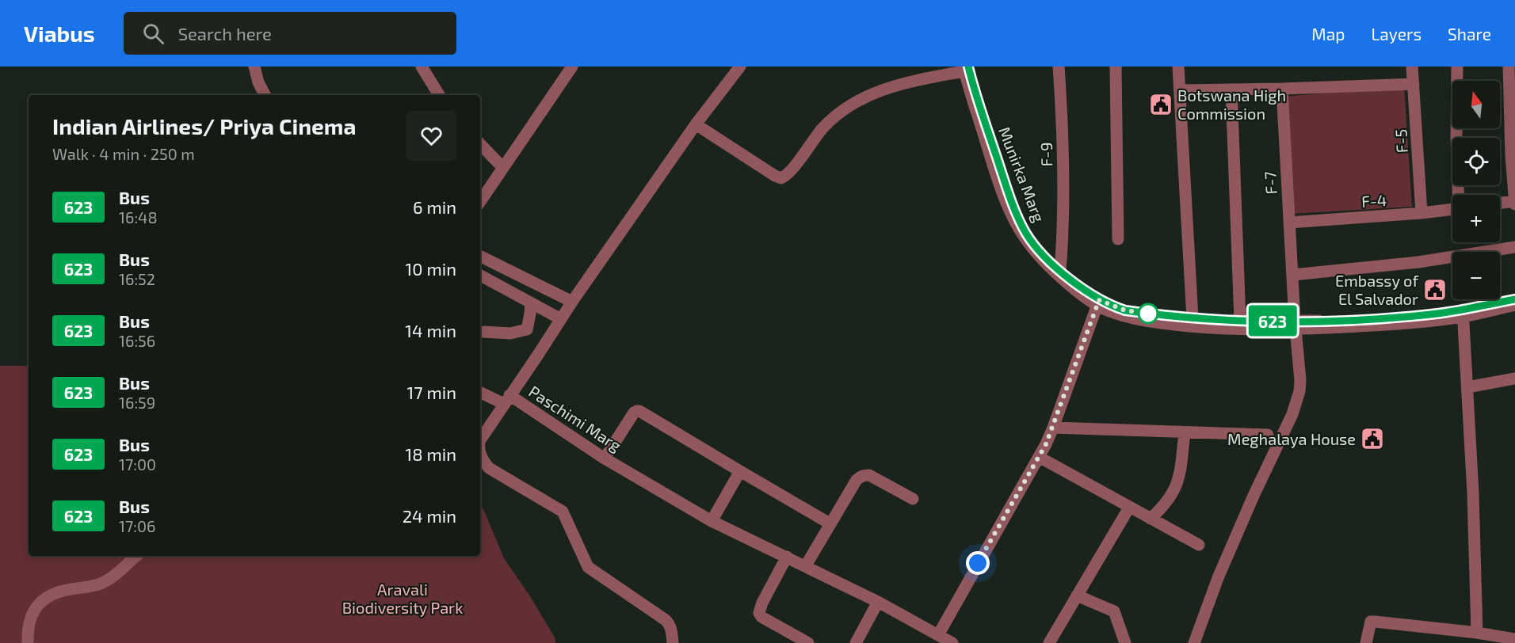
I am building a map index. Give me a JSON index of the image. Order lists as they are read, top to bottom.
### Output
{
  "streets": {
    "street": [
      "F-5",
      "F-9",
      "Munirka Marg",
      "F-7",
      "F-4",
      "Paschimi Marg"
    ]
  },
  "crossings": [
    ["F-5", "F-4"],
    ["F-9", "Munirka Marg"],
    ["Munirka Marg", "F-7"],
    ["F-7", "F-4"]
  ],
  "parks": ["Aravali Biodiversity Park"],
  "places": {
    "public building": ["Botswana High Commission", "Embassy of El Salvador", "Meghalaya House"]
  },
  "lines": ["bus line 623"],
  "north": "top",
  "page": {
    "header": "Viabus",
    "search": "Search here",
    "nav": ["Map", "Layers", "Share"],
    "on_map": "623",
    "map_buttons": ["+", "−"],
    "heading": ["Indian Airlines/ Priya Cinema", "Walk · 4 min · 250 m"],
    "list": [
      {
        "mark": "623",
        "name": "Bus",
        "note": "16:48",
        "value": "6 min"
      },
      {
        "mark": "623",
        "name": "Bus",
        "note": "16:52",
        "value": "10 min"
      },
      {
        "mark": "623",
        "name": "Bus",
        "note": "16:56",
        "value": "14 min"
      },
      {
        "mark": "623",
        "name": "Bus",
        "note": "16:59",
        "value": "17 min"
      },
      {
        "mark": "623",
        "name": "Bus",
        "note": "17:00",
        "value": "18 min"
      },
      {
        "mark": "623",
        "name": "Bus",
        "note": "17:06",
        "value": "24 min"
      }
    ]
  }
}
